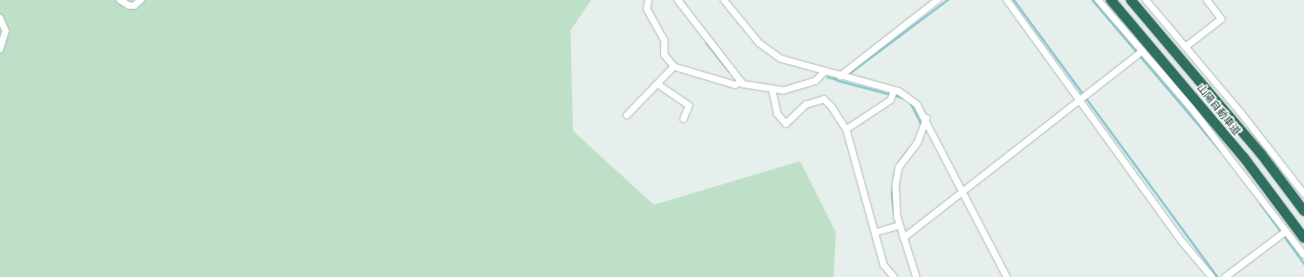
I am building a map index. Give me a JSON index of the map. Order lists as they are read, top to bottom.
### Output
{
  "streets": {
    "highway": ["山陽自動車道"]
  }
}
